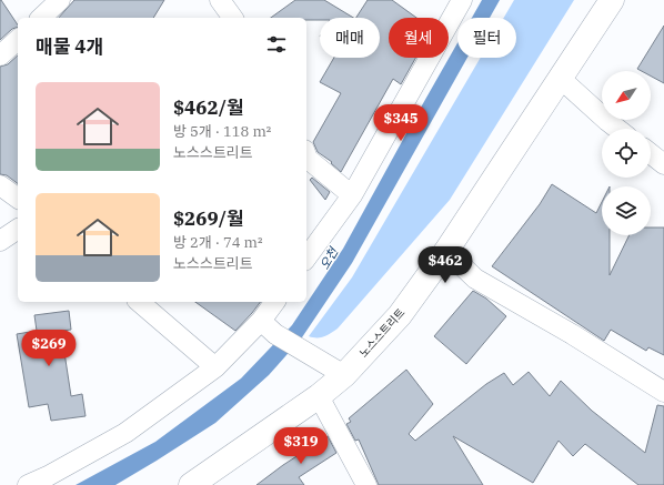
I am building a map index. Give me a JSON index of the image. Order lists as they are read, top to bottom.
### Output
{
  "streets": {
    "main road": ["노스스트리트"]
  },
  "water": ["오천"],
  "north": "bottom left",
  "page": {
    "chip": ["매매", "월세", "필터"],
    "heading": "매물 4개",
    "list": [
      {
        "name": "$462/월",
        "note": "방 5개 · 118 m² · 노스스트리트"
      },
      {
        "name": "$269/월",
        "note": "방 2개 · 74 m² · 노스스트리트"
      }
    ],
    "price": [
      "$345",
      "$462",
      "$269",
      "$319"
    ]
  }
}
